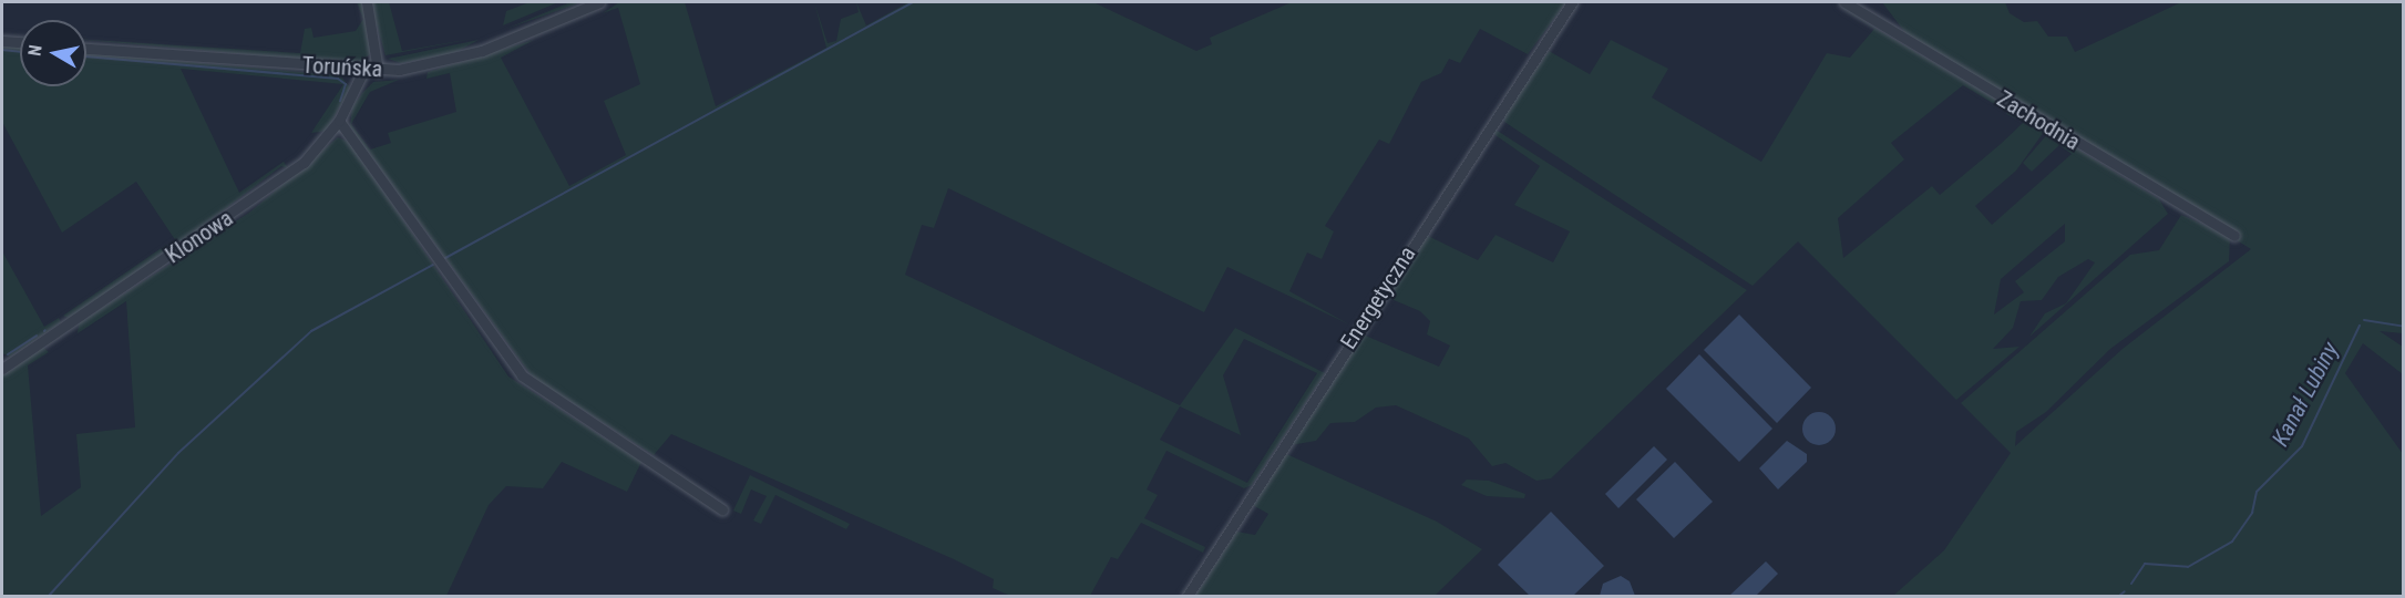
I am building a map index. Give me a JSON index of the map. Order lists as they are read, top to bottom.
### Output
{
  "streets": {
    "street": [
      "Toruńska",
      "Zachodnia",
      "Klonowa",
      "Energetyczna"
    ]
  },
  "crossings": [
    ["Toruńska", "Klonowa"]
  ],
  "water": ["Kanał Lubiny"],
  "north": "left"
}
